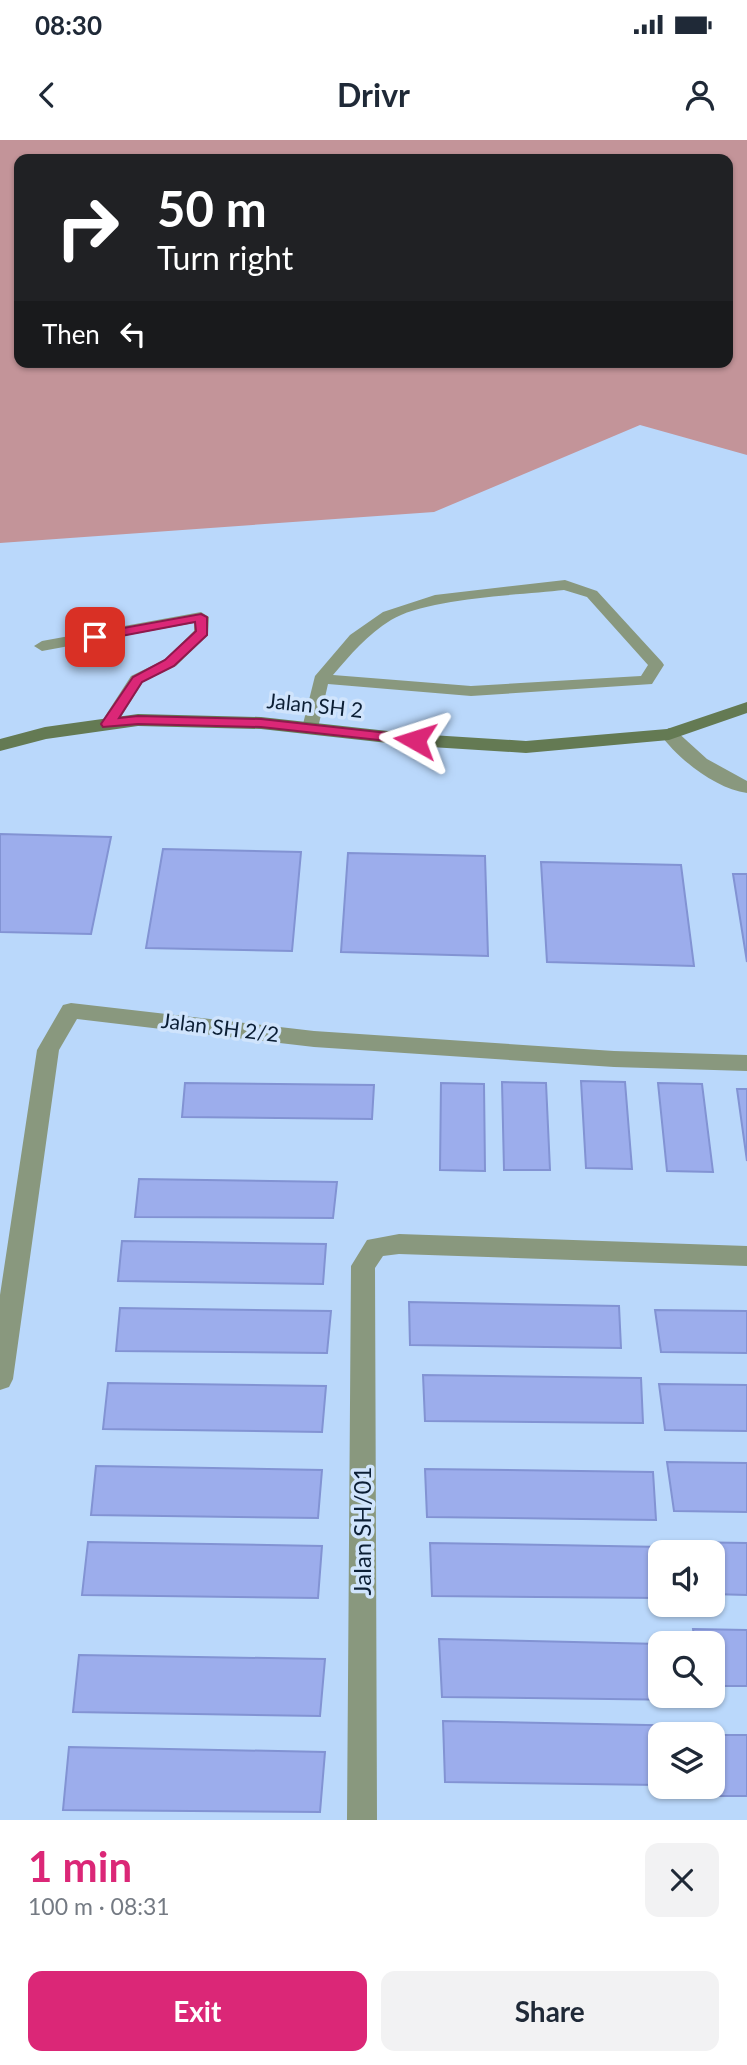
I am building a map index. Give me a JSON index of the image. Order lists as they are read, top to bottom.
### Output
{
  "streets": {
    "street": ["Jalan SH 2", "Jalan SH 2/2", "Jalan SH/01"]
  },
  "page": {
    "status": "08:30",
    "header": "Drivr",
    "turn": ["50 m", "Turn right"],
    "then": "Then",
    "heading": ["1 min", "100 m · 08:31"],
    "buttons": ["Exit", "Share"]
  }
}
